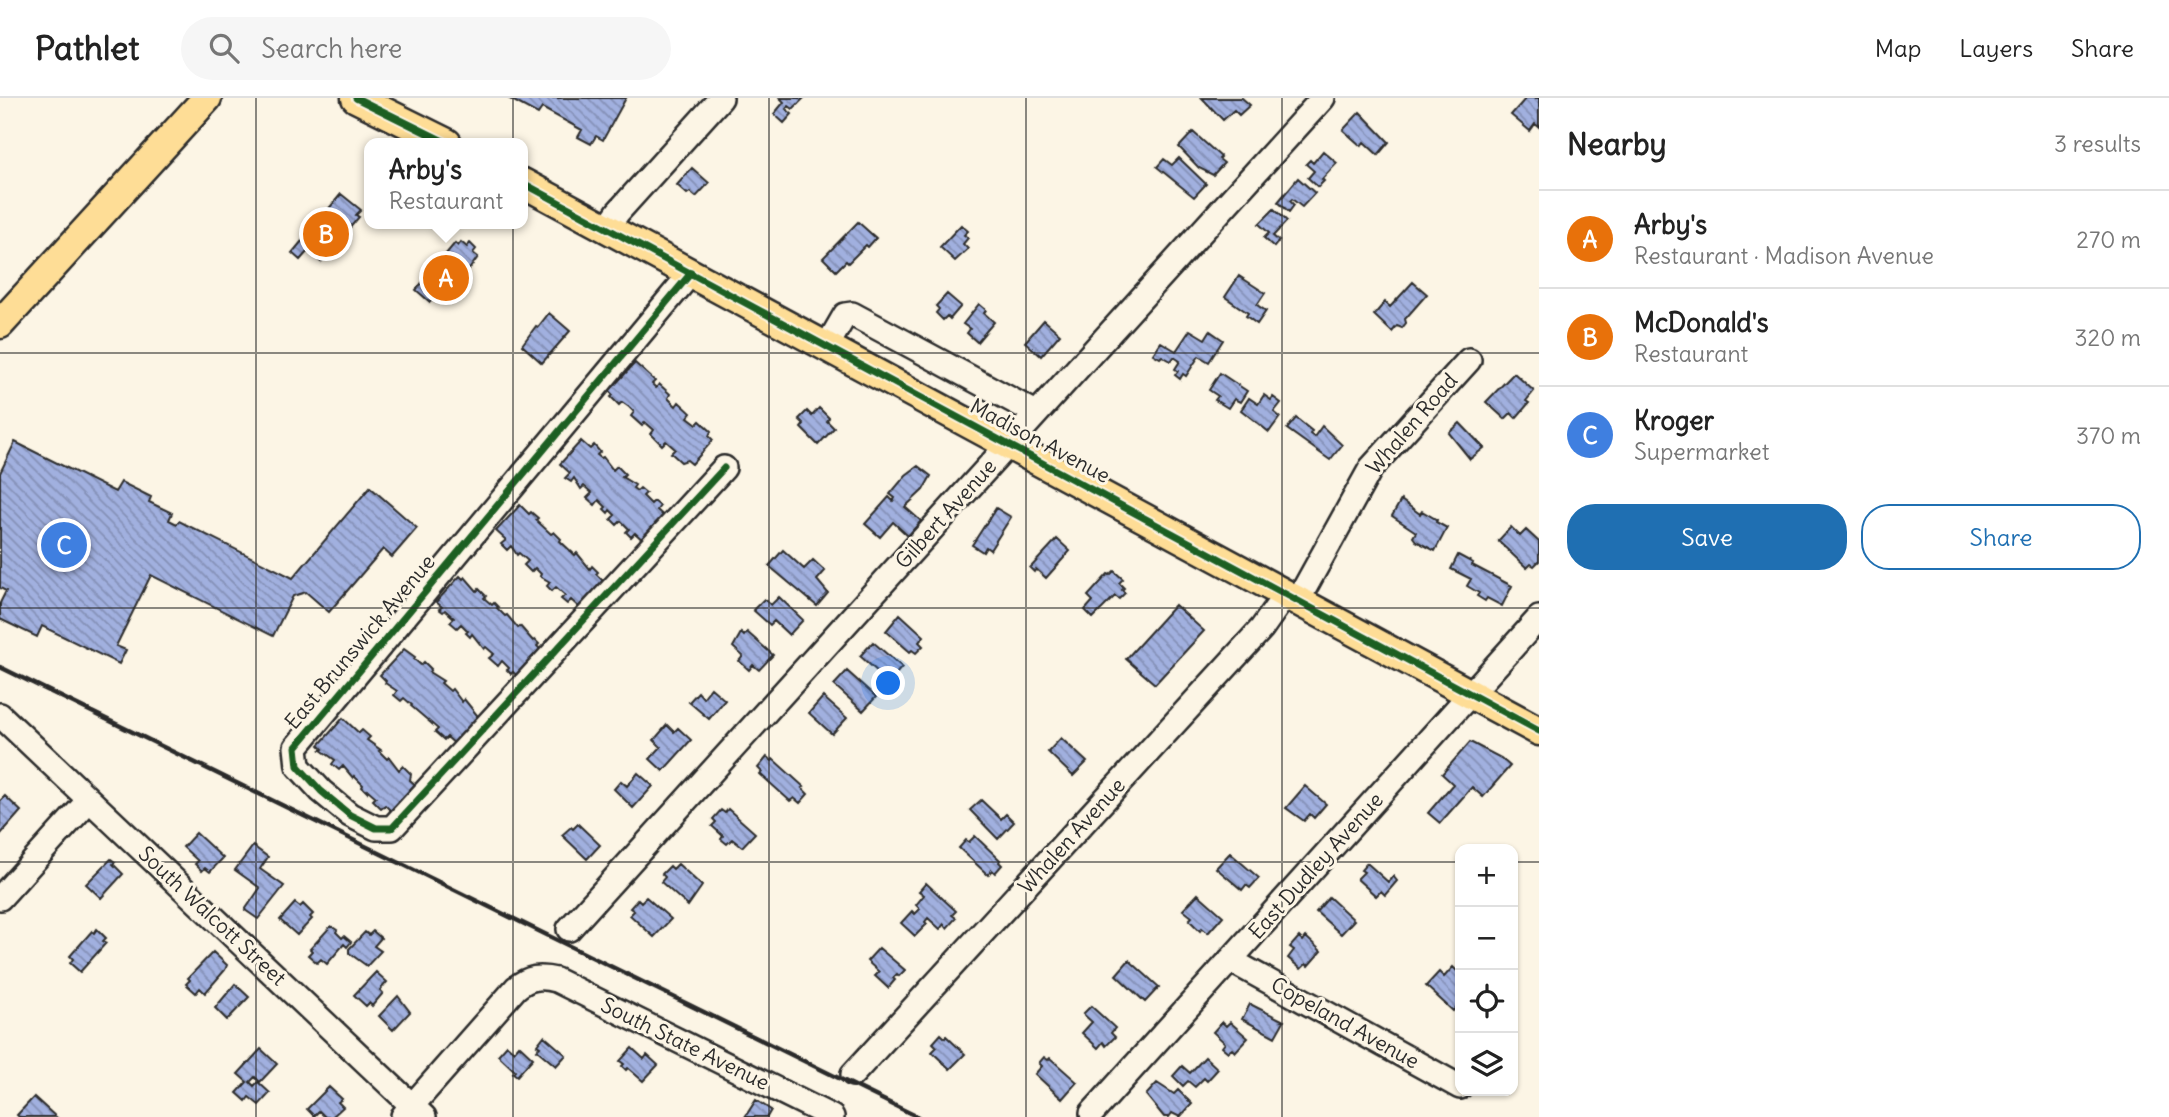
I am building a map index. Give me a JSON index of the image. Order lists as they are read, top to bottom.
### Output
{
  "streets": {
    "main road": ["Madison Avenue"],
    "street": [
      "Whalen Road",
      "Gilbert Avenue",
      "East Brunswick Avenue",
      "Whalen Avenue",
      "East Dudley Avenue",
      "South Walcott Street",
      "Copeland Avenue",
      "South State Avenue"
    ]
  },
  "crossings": [
    ["Whalen Road", "Madison Avenue"],
    ["Whalen Road", "Whalen Avenue"],
    ["Madison Avenue", "Gilbert Avenue"],
    ["Madison Avenue", "East Brunswick Avenue"],
    ["Madison Avenue", "Whalen Avenue"],
    ["Madison Avenue", "East Dudley Avenue"],
    ["East Dudley Avenue", "Copeland Avenue"],
    ["South Walcott Street", "South State Avenue"]
  ],
  "page": {
    "header": "Pathlet",
    "search": "Search here",
    "nav": ["Map", "Layers", "Share"],
    "heading": ["Nearby", "3 results"],
    "popup": ["Arby's", "Restaurant"],
    "list": [
      {
        "mark": "A",
        "name": "Arby's",
        "note": "Restaurant · Madison Avenue",
        "value": "270 m"
      },
      {
        "mark": "B",
        "name": "McDonald's",
        "note": "Restaurant",
        "value": "320 m"
      },
      {
        "mark": "C",
        "name": "Kroger",
        "note": "Supermarket",
        "value": "370 m"
      }
    ],
    "pins": ["B", "A", "C"],
    "buttons": ["Save", "Share"],
    "map_buttons": ["+", "−"]
  }
}
